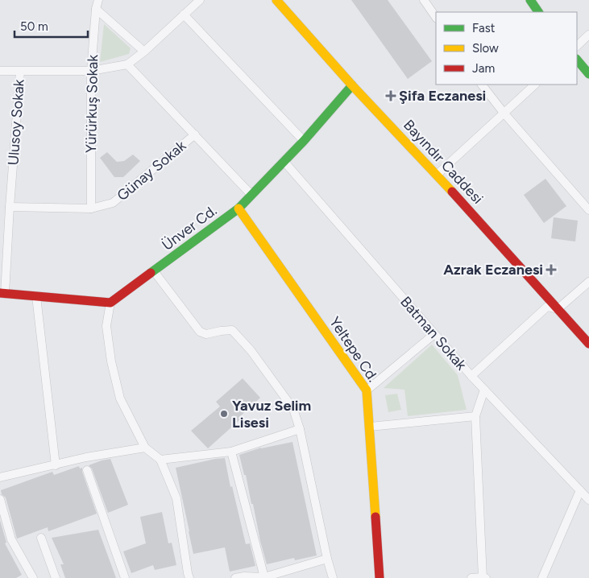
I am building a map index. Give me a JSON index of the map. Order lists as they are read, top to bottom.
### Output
{
  "streets": {
    "street": [
      "Yürürkuş Sokak",
      "Ulusoy Sokak",
      "Bayındır Caddesi",
      "Günay Sokak",
      "Ünver Cd.",
      "Batman Sokak",
      "Yeltepe Cd."
    ]
  },
  "crossings": [
    ["Yürürkuş Sokak", "Günay Sokak"],
    ["Ulusoy Sokak", "Günay Sokak"],
    ["Bayındır Caddesi", "Ünver Cd."],
    ["Ünver Cd.", "Batman Sokak"],
    ["Ünver Cd.", "Yeltepe Cd."]
  ],
  "places": {
    "health": ["Şifa Eczanesi", "Azrak Eczanesi"],
    "other": ["Yavuz Selim Lisesi"]
  },
  "legend": ["Fast", "Slow", "Jam"],
  "scale_bar": "50 m"
}
